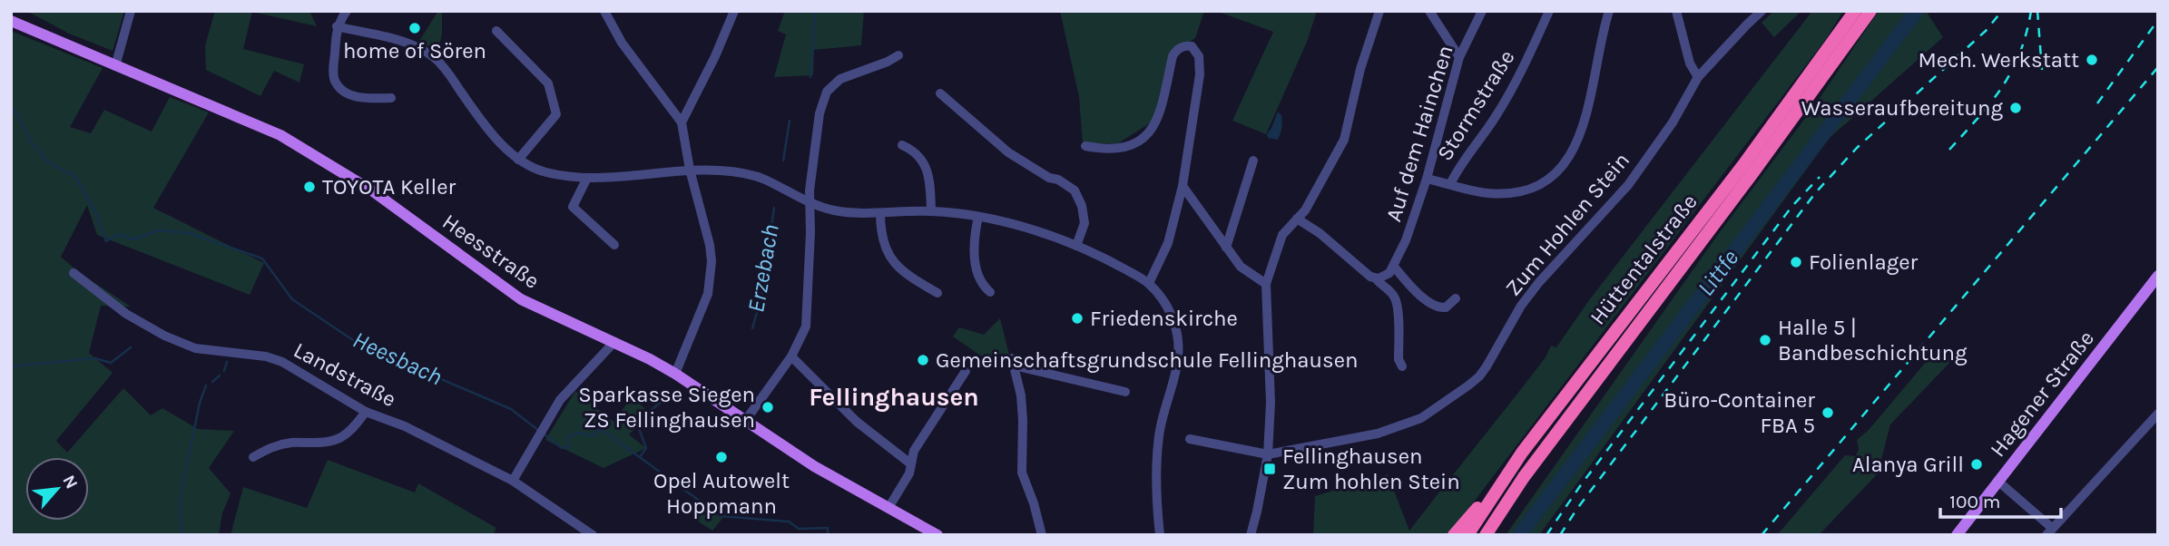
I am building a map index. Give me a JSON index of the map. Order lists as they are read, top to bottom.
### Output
{
  "streets": {
    "highway": ["Hüttentalstraße"],
    "main road": ["Heesstraße", "Hagener Straße"],
    "street": [
      "Stormstraße",
      "Auf dem Hainchen",
      "Zum Hohlen Stein",
      "Landstraße"
    ]
  },
  "districts": ["Fellinghausen"],
  "water": ["Erzebach", "Littfe", "Heesbach"],
  "places": {
    "other": [
      "home of Sören",
      "Mech. Werkstatt",
      "Wasseraufbereitung",
      "TOYOTA Keller",
      "Folienlager",
      "Friedenskirche",
      "Halle 5 | Bandbeschichtung",
      "Gemeinschaftsgrundschule Fellinghausen",
      "Sparkasse Siegen ZS Fellinghausen",
      "Büro-Container FBA 5",
      "Opel Autowelt Hoppmann",
      "Alanya Grill"
    ],
    "transit": ["Fellinghausen Zum hohlen Stein"]
  },
  "scale_bar": "100 m",
  "north": "top right"
}
